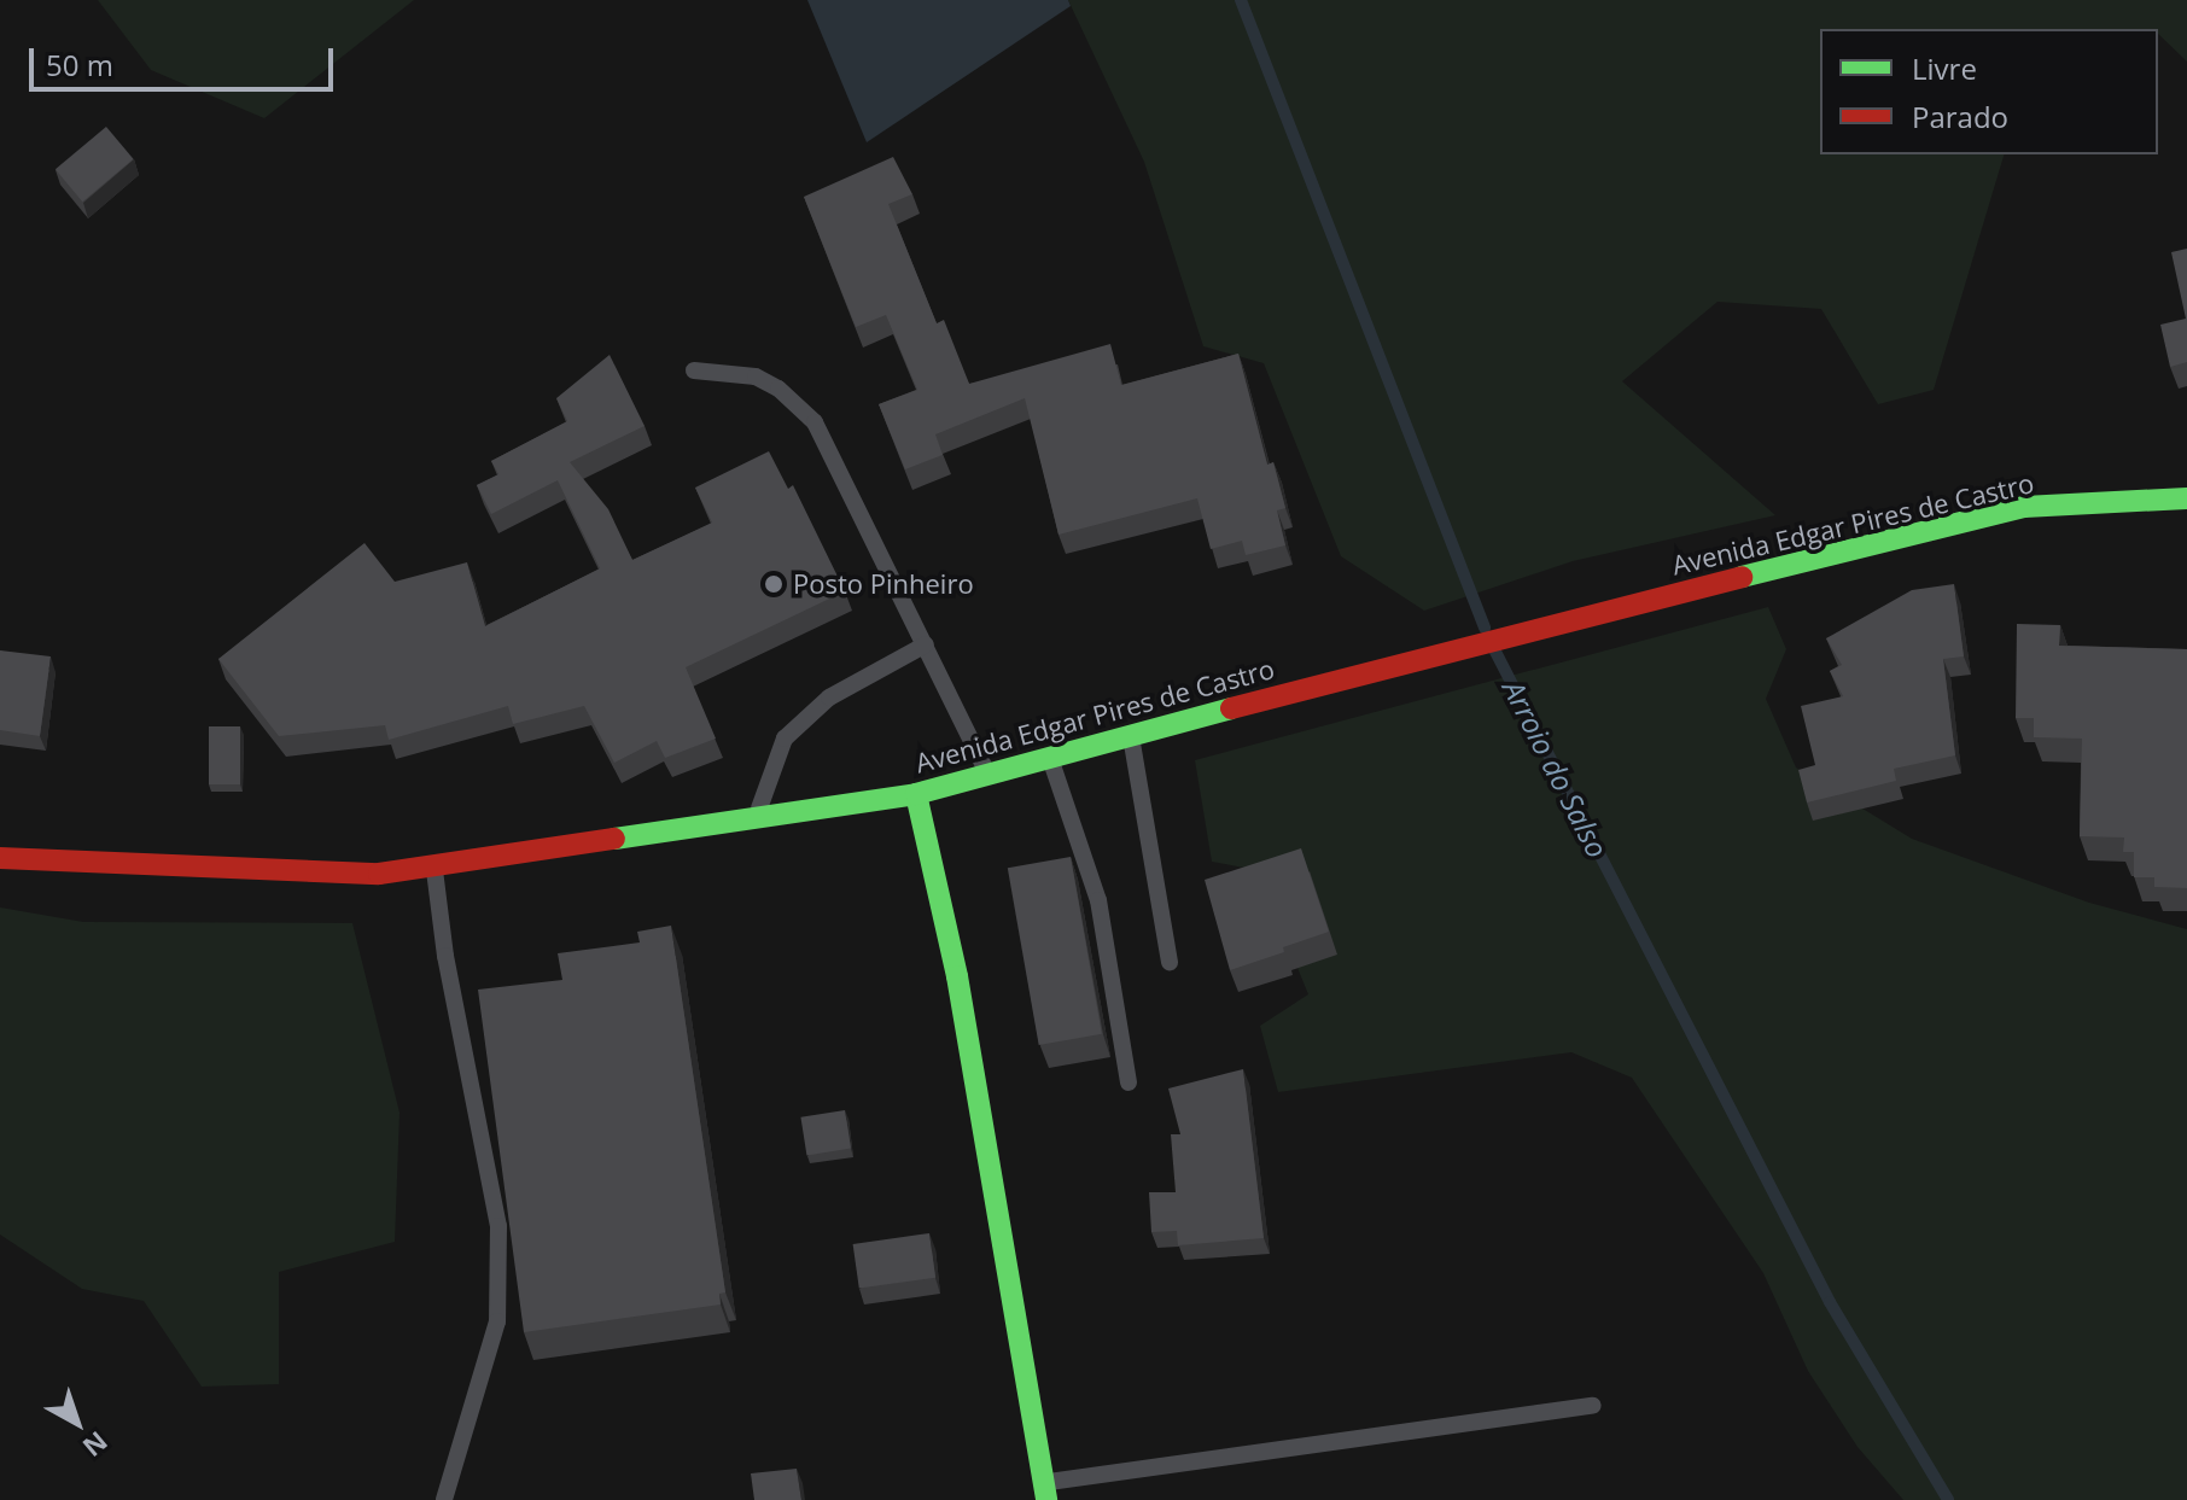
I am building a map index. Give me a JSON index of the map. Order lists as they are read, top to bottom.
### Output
{
  "streets": {
    "main road": ["Avenida Edgar Pires de Castro"]
  },
  "water": ["Arroio do Salso"],
  "places": ["Posto Pinheiro"],
  "legend": ["Livre", "Parado"],
  "scale_bar": "50 m",
  "north": "bottom right"
}
